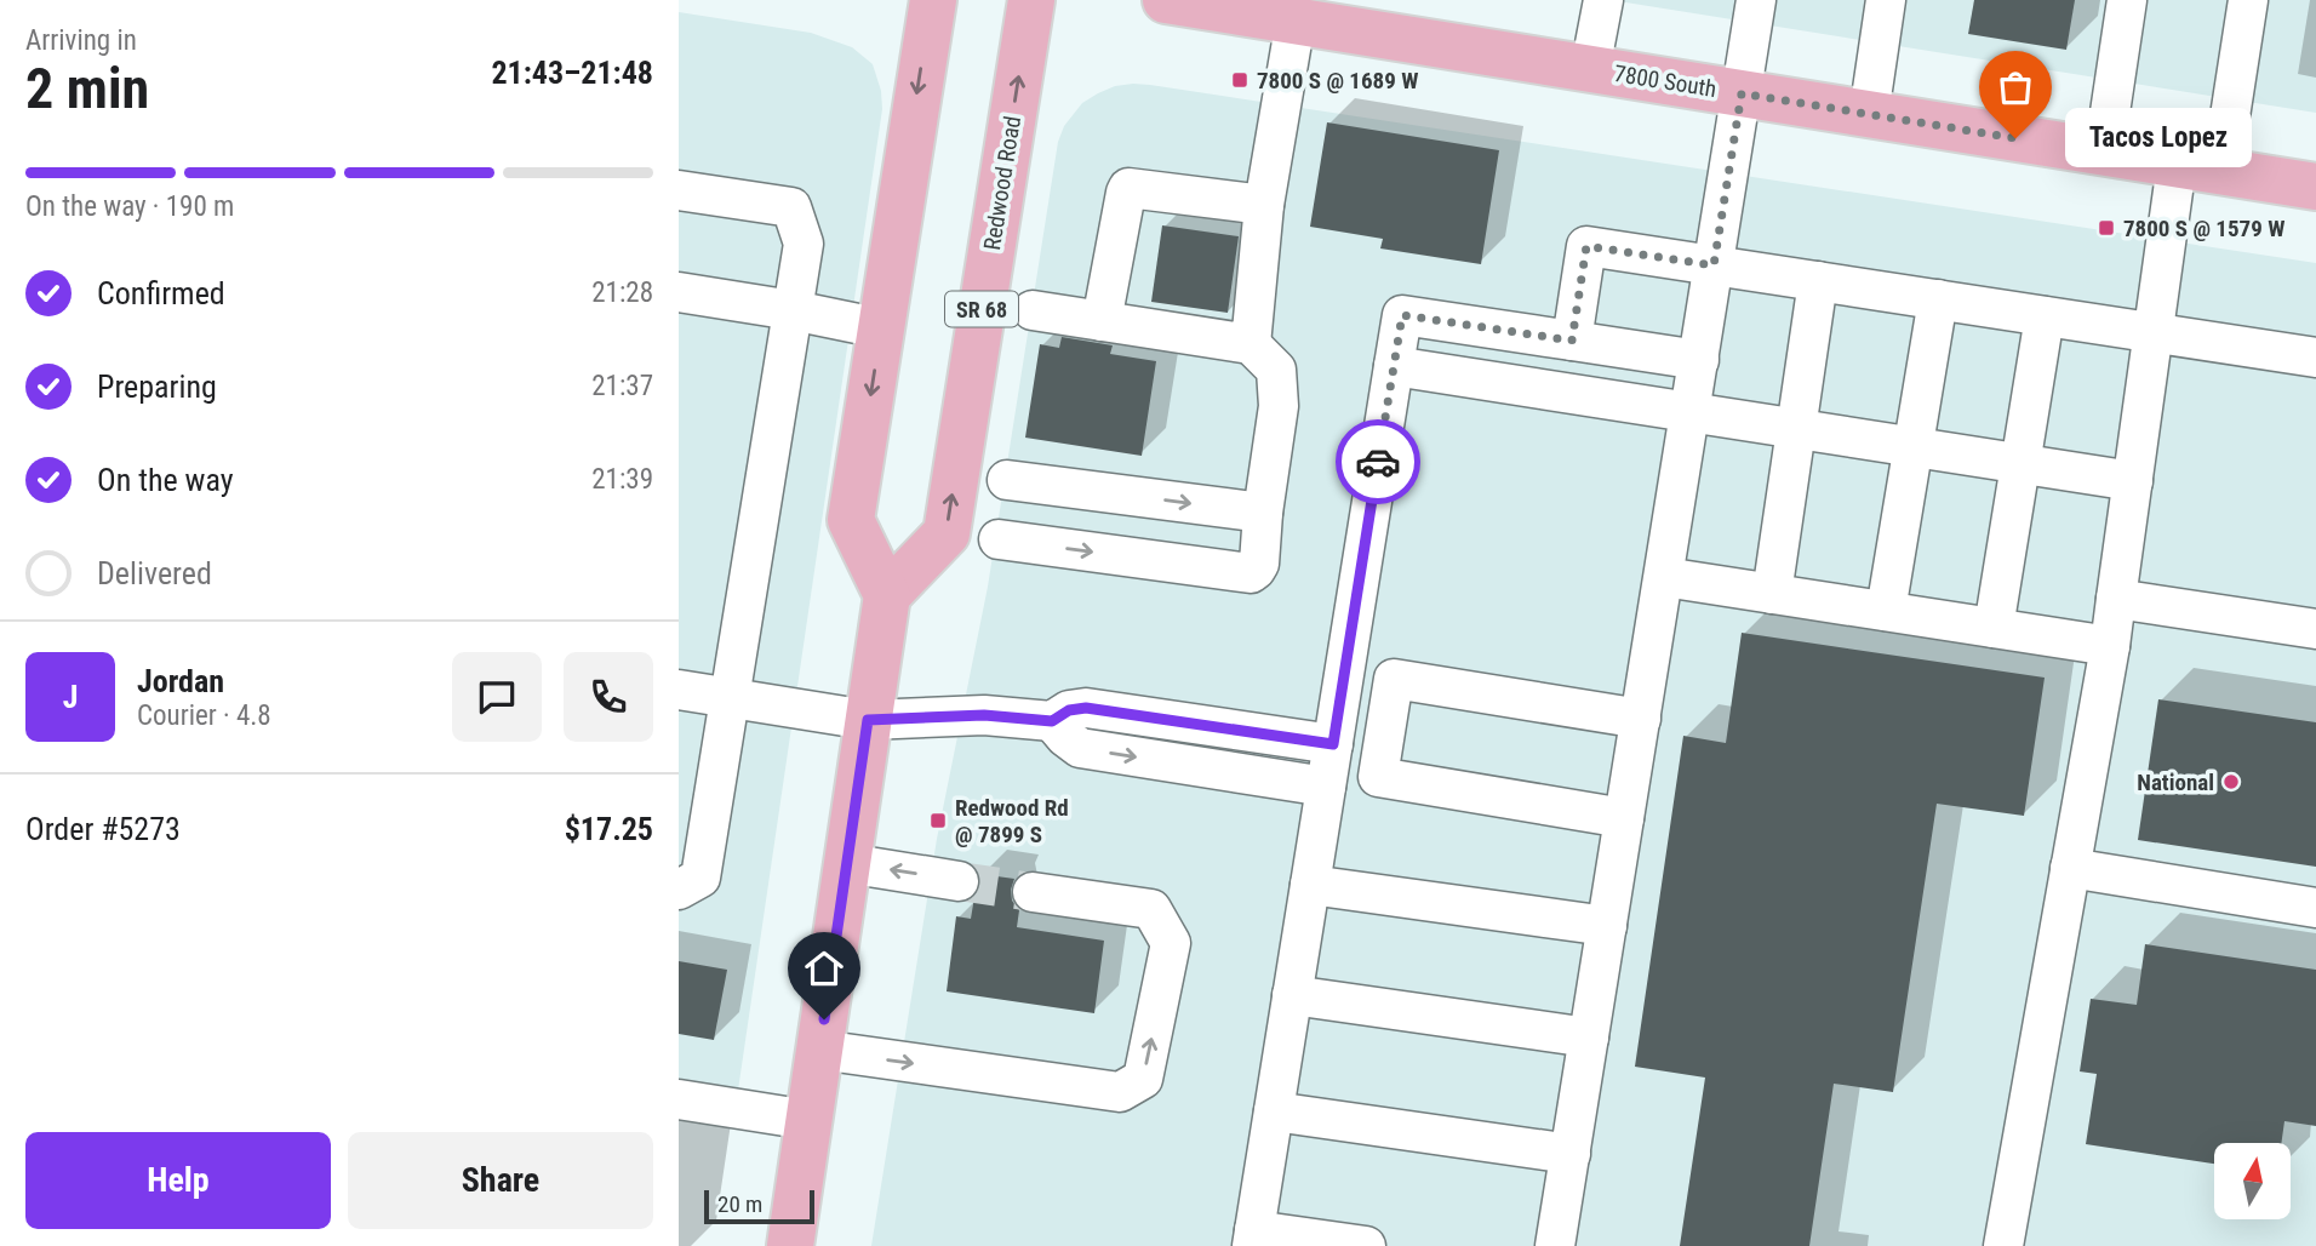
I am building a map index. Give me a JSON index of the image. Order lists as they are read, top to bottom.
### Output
{
  "streets": {
    "main road": ["7800 South", "Redwood Road", "SR 68"]
  },
  "places": {
    "transit": ["7800 S @ 1689 W", "7800 S @ 1579 W", "Redwood Rd @ 7899 S"],
    "other": ["Tacos Lopez", "National"]
  },
  "scale_bar": "20 m",
  "north": "top",
  "page": {
    "heading": ["2 min", "Arriving in", "21:43–21:48"],
    "panel": [
      "Jordan",
      "Courier · 4.8",
      "Order #5273",
      "$17.25"
    ],
    "bubble": "Tacos Lopez",
    "bar": "On the way · 190 m",
    "list": [
      ["Confirmed", "21:28"],
      ["Preparing", "21:37"],
      ["On the way", "21:39"],
      "Delivered"
    ],
    "round": "J",
    "buttons": ["Help", "Share"],
    "scale": "20 m"
  }
}
